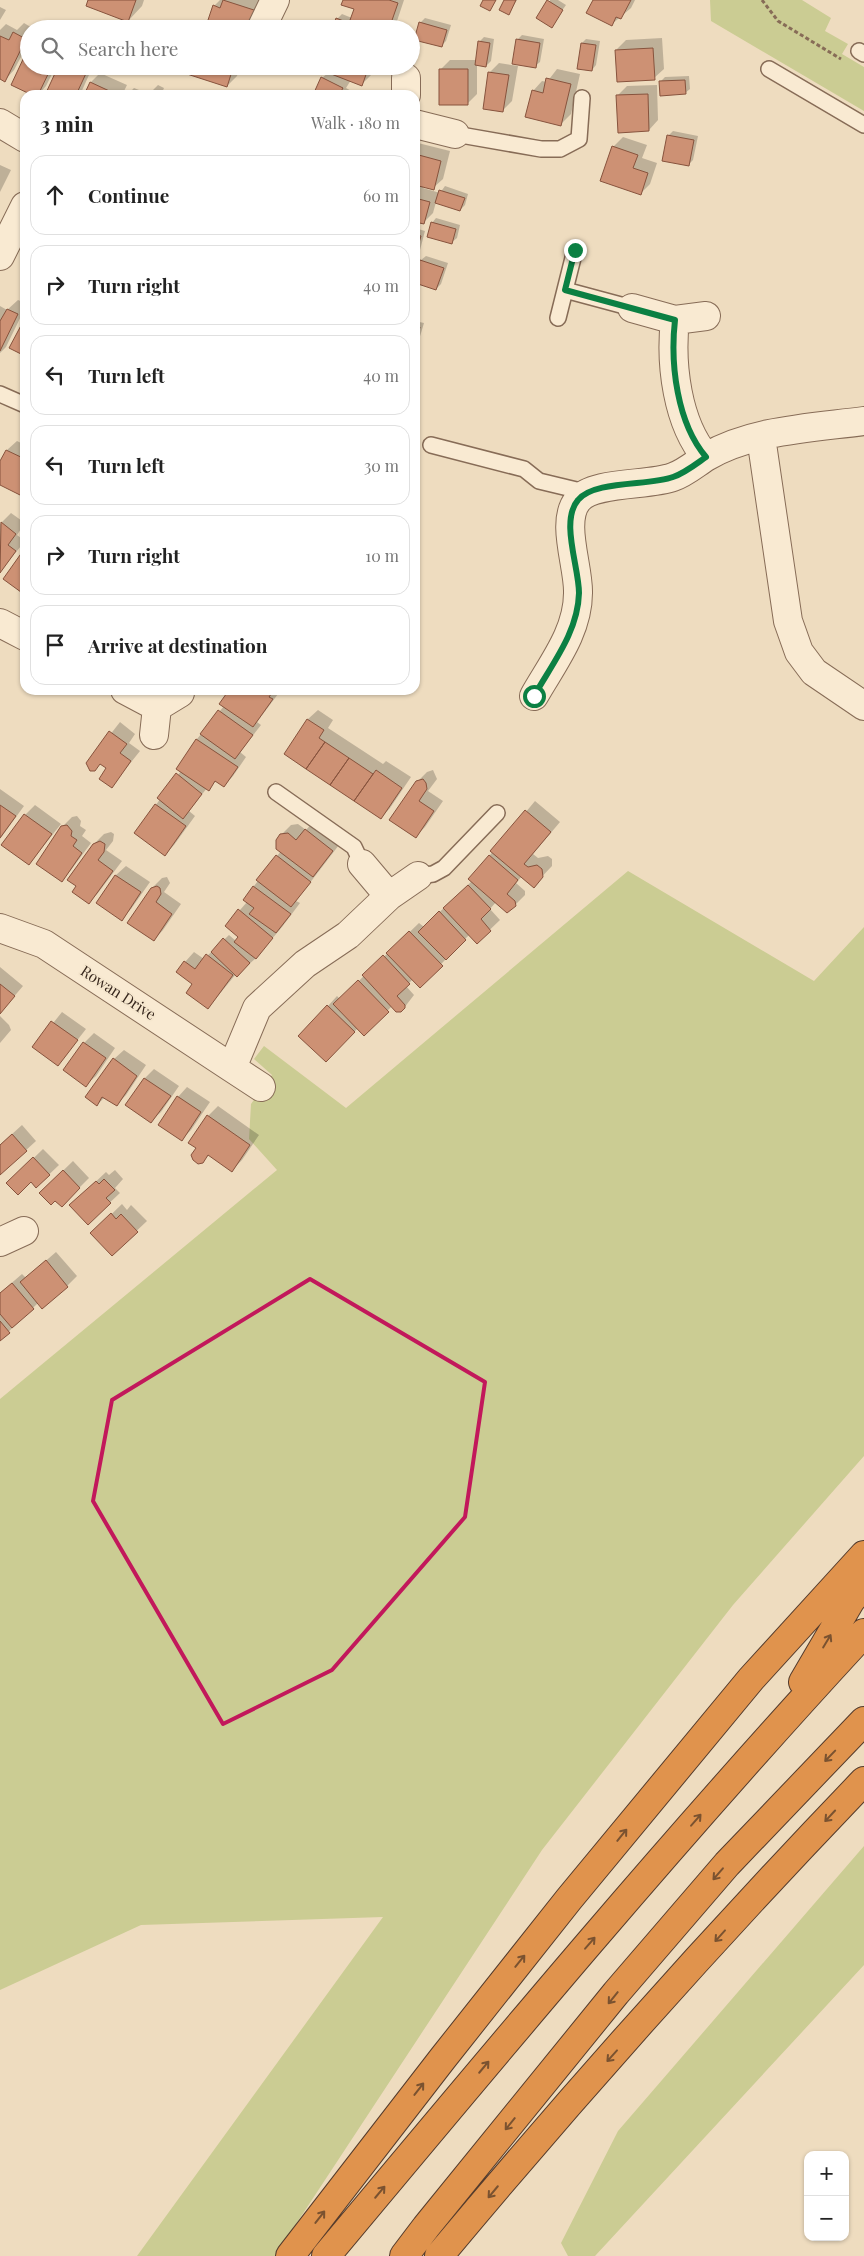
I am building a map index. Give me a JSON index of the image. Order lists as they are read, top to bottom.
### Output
{
  "streets": {
    "street": ["Rowan Drive"]
  },
  "page": {
    "search": "Search here",
    "heading": ["3 min", "Walk · 180 m"],
    "list": [
      ["Continue", "60 m"],
      ["Turn right", "40 m"],
      ["Turn left", "40 m"],
      ["Turn left", "30 m"],
      ["Turn right", "10 m"],
      "Arrive at destination"
    ],
    "map_buttons": ["+", "−"]
  }
}
